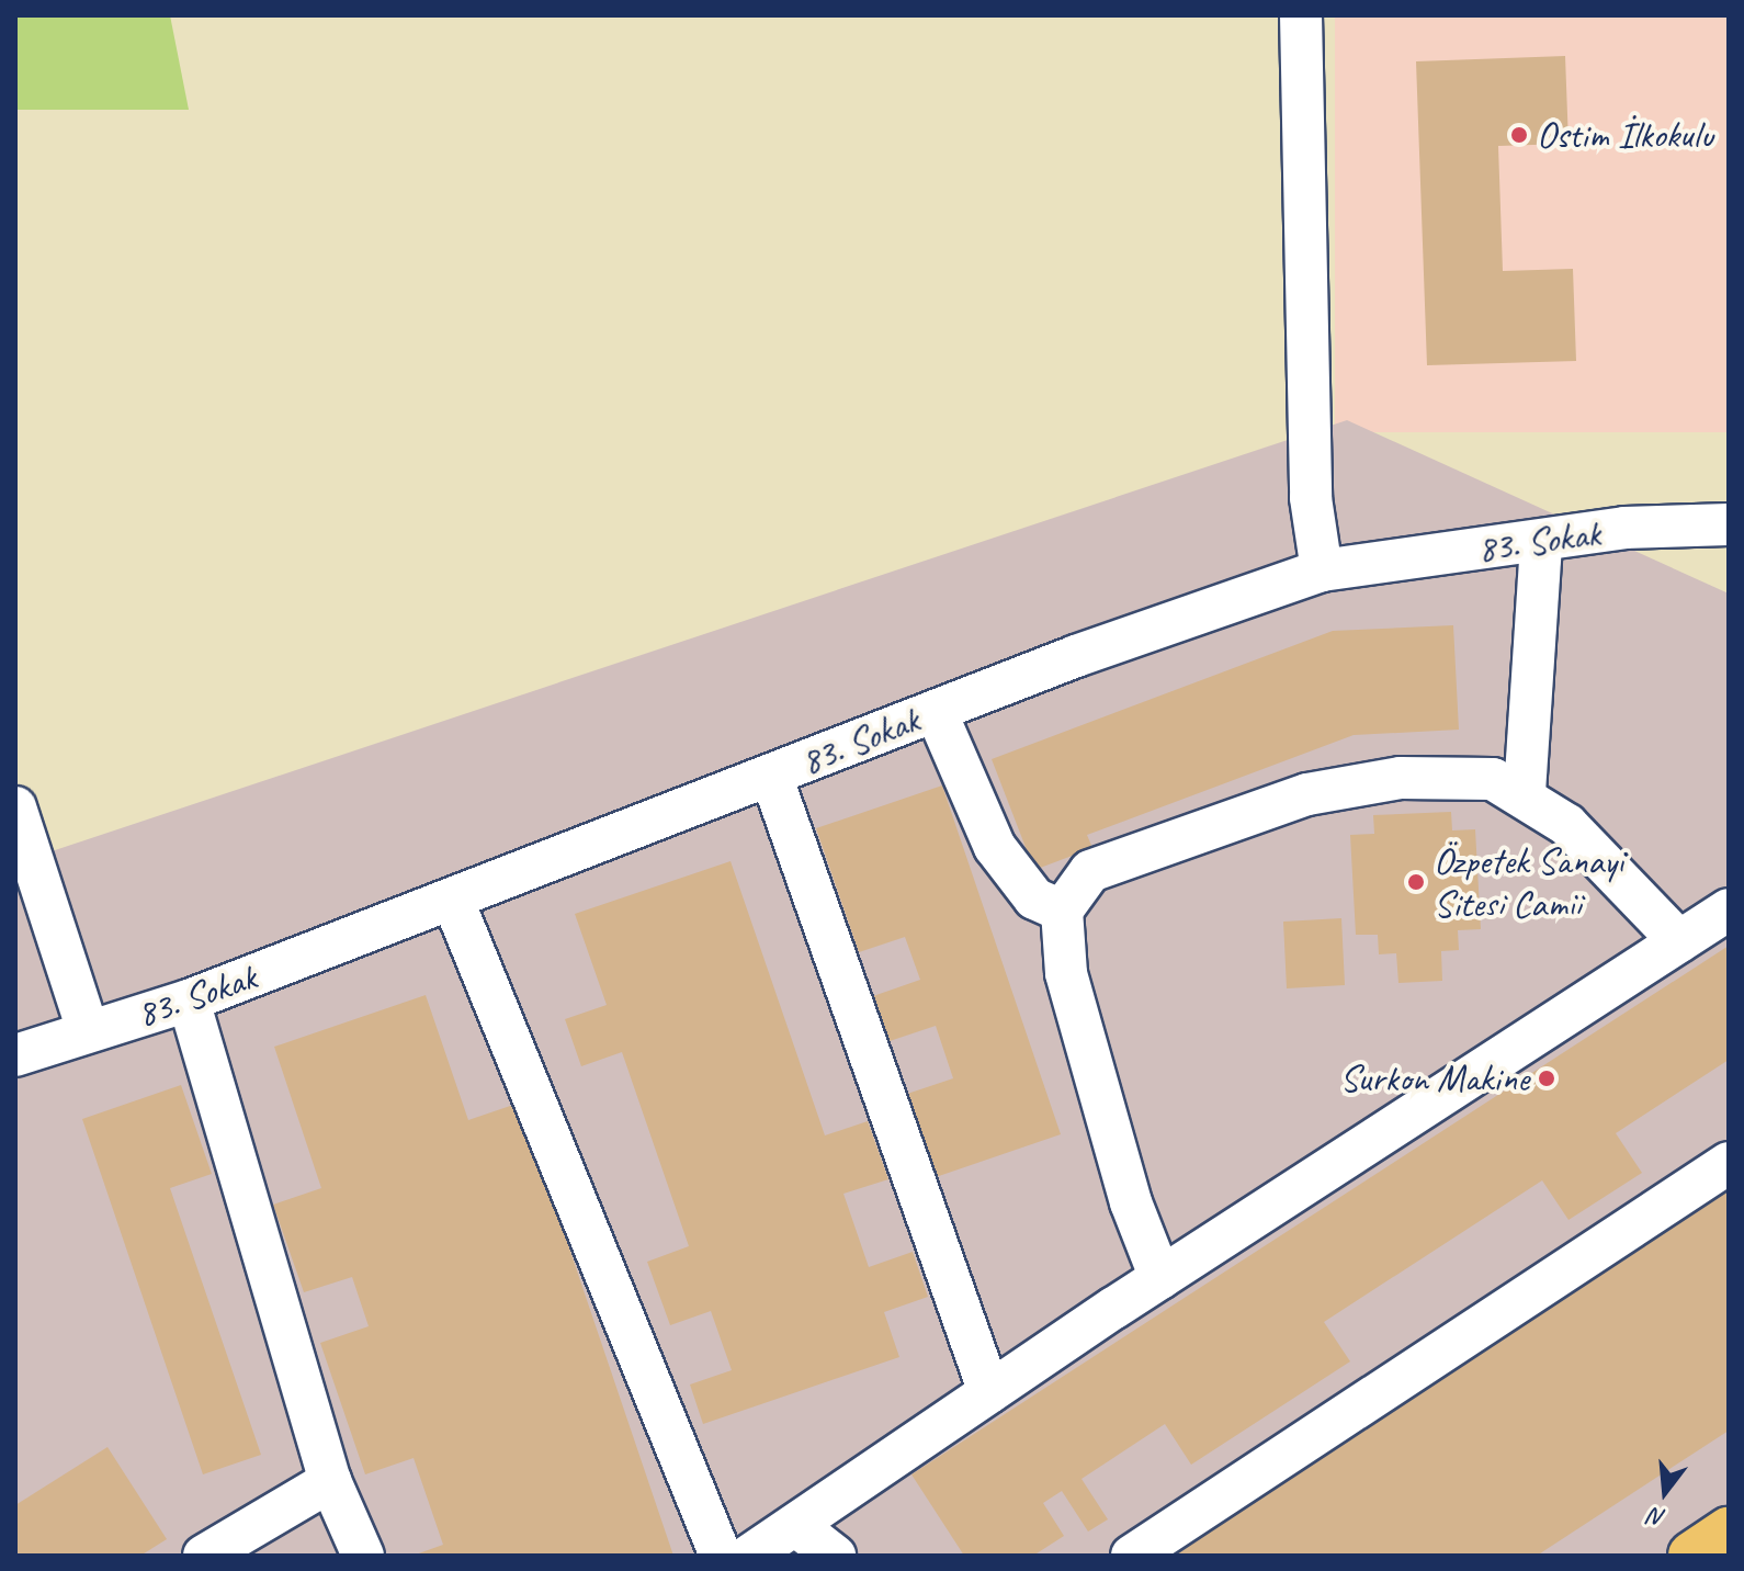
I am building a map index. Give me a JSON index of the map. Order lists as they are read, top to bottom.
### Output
{
  "streets": {
    "street": ["83. Sokak"]
  },
  "places": ["Ostim İlkokulu", "Özpetek Sanayi Sitesi Camii", "Surkon Makine"],
  "north": "bottom"
}
